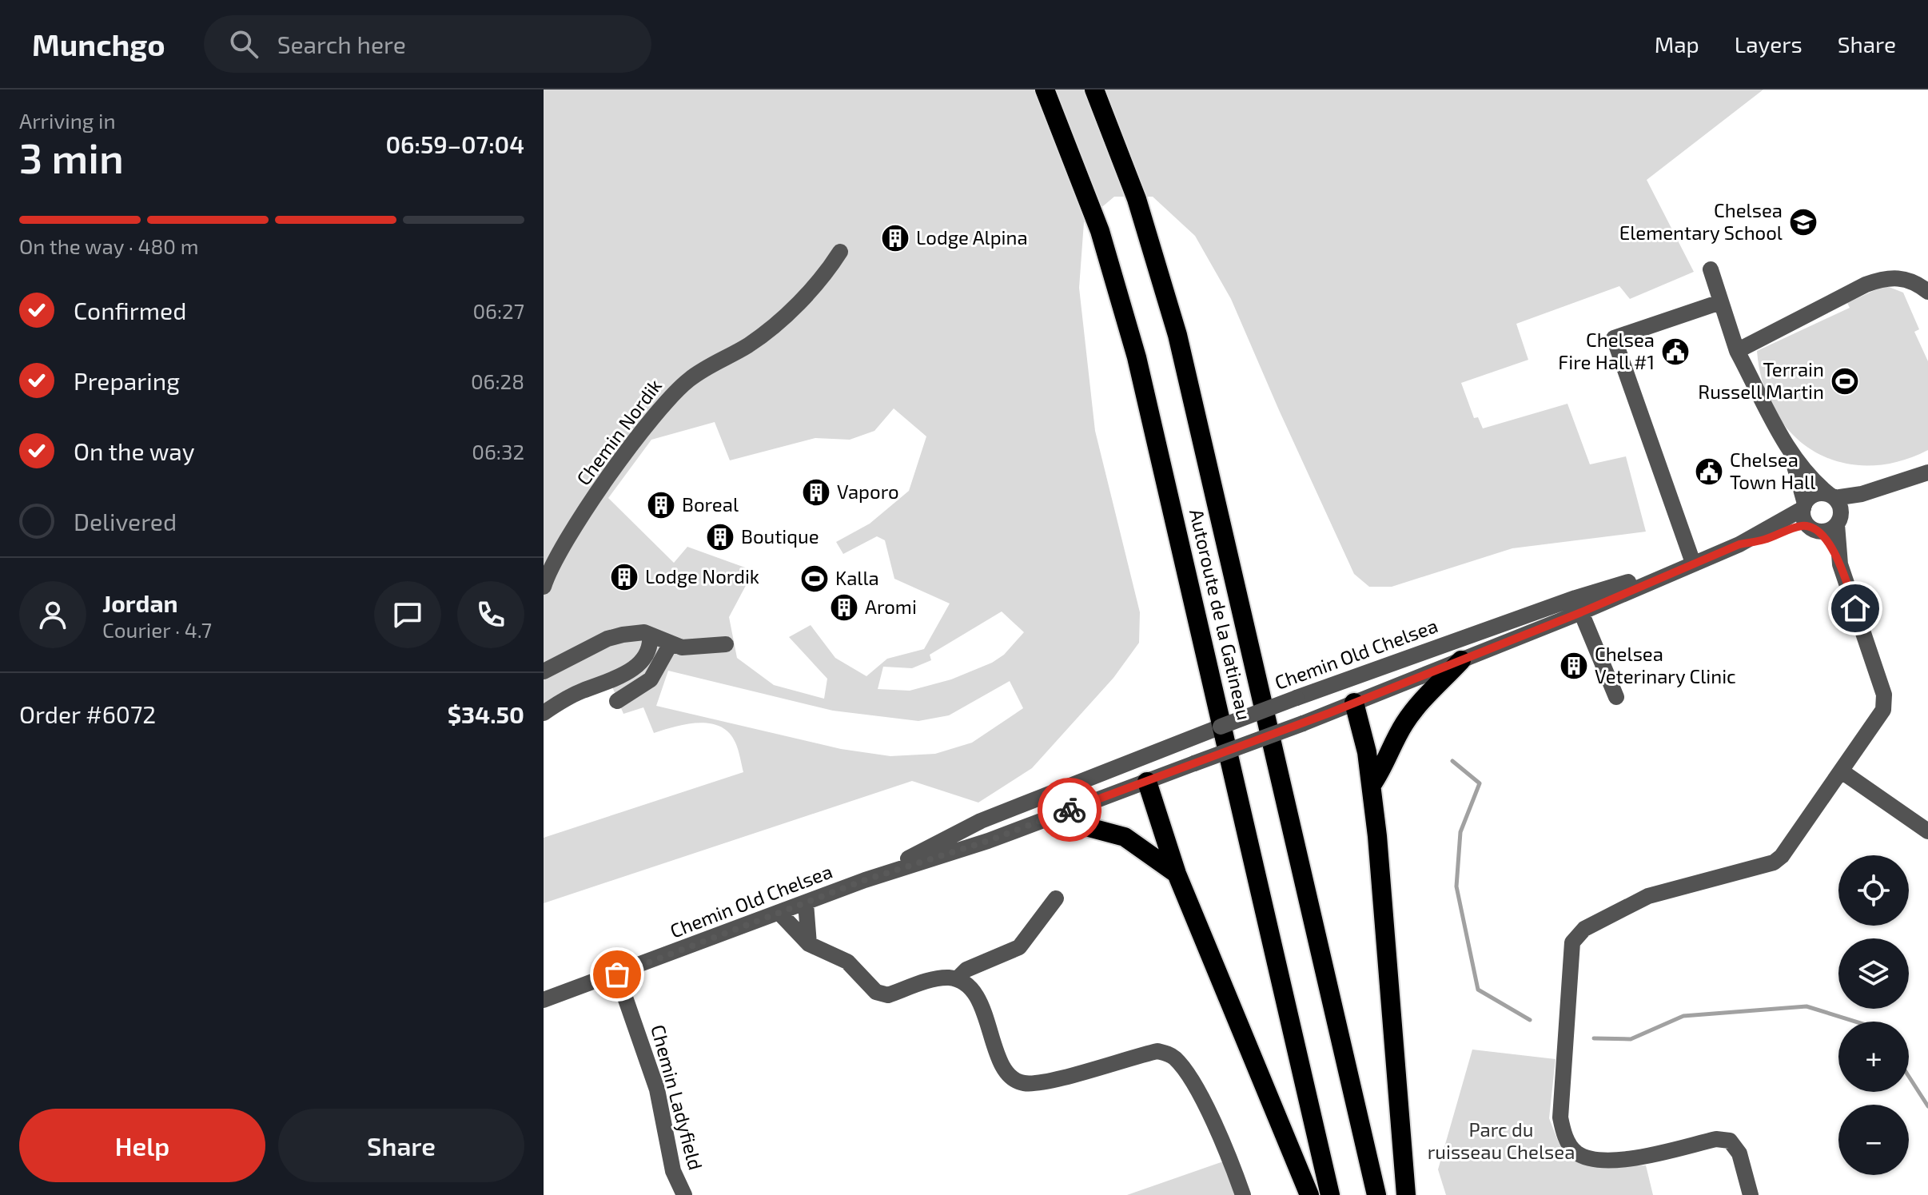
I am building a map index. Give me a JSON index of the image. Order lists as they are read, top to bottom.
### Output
{
  "streets": {
    "highway": ["Autoroute de la Gatineau"],
    "street": ["Chemin Nordik", "Chemin Old Chelsea", "Chemin Ladyfield"]
  },
  "crossings": [
    ["Chemin Old Chelsea", "Chemin Ladyfield"]
  ],
  "parks": ["Parc du ruisseau Chelsea"],
  "places": {
    "school or university": ["Chelsea Elementary School"],
    "building": [
      "Lodge Alpina",
      "Vaporo",
      "Boreal",
      "Boutique",
      "Lodge Nordik",
      "Aromi",
      "Chelsea Veterinary Clinic"
    ],
    "public building": ["Chelsea Fire Hall #1", "Chelsea Town Hall"],
    "sports": ["Terrain Russell Martin", "Kalla"]
  },
  "page": {
    "header": "Munchgo",
    "search": "Search here",
    "nav": ["Map", "Layers", "Share"],
    "heading": ["3 min", "Arriving in", "06:59–07:04"],
    "panel": [
      "Jordan",
      "Courier · 4.7",
      "Order #6072",
      "$34.50"
    ],
    "bar": "On the way · 480 m",
    "list": [
      ["Confirmed", "06:27"],
      ["Preparing", "06:28"],
      ["On the way", "06:32"],
      "Delivered"
    ],
    "map_buttons": ["+", "−"],
    "buttons": ["Help", "Share"]
  }
}
